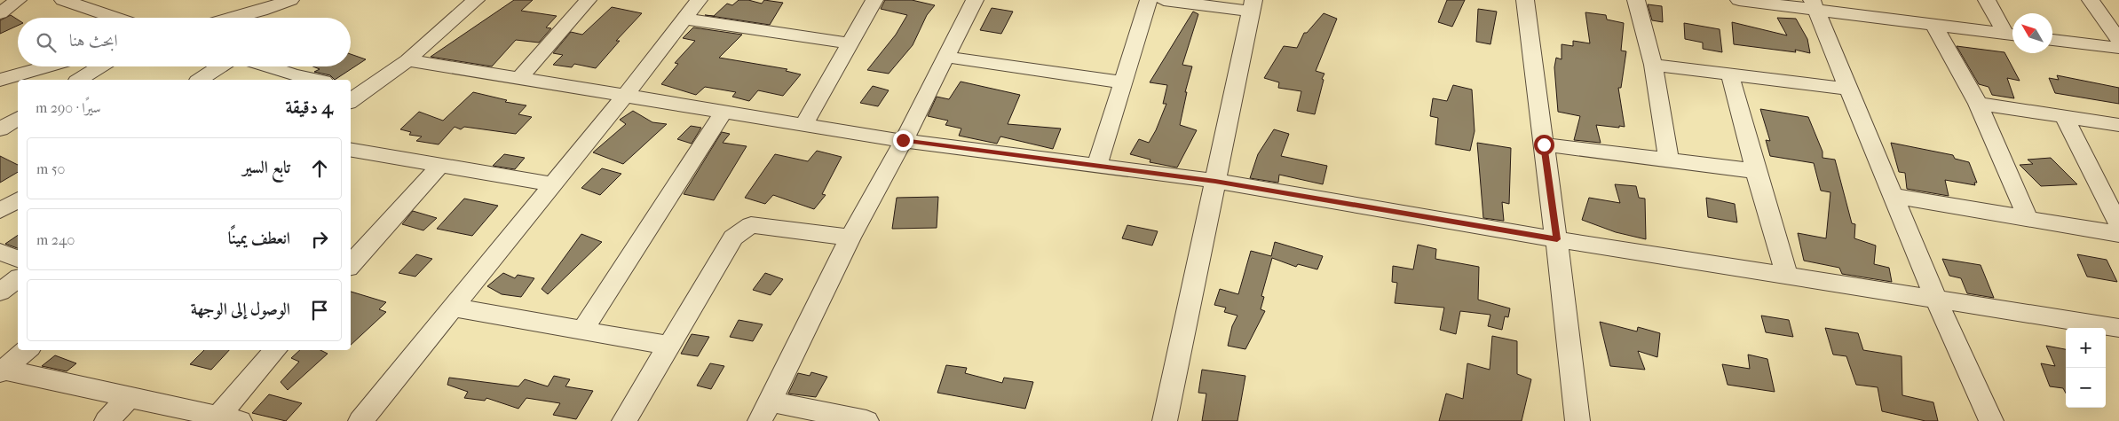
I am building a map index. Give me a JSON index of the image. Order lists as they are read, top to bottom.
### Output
{
  "north": "top left",
  "page": {
    "search": "ابحث هنا",
    "heading": ["4 دقيقة", "سيرًا · 290 m"],
    "list": [
      ["تابع السير", "50 m"],
      ["انعطف يمينًا", "240 m"],
      "الوصول إلى الوجهة"
    ],
    "map_buttons": ["+", "−"]
  }
}
